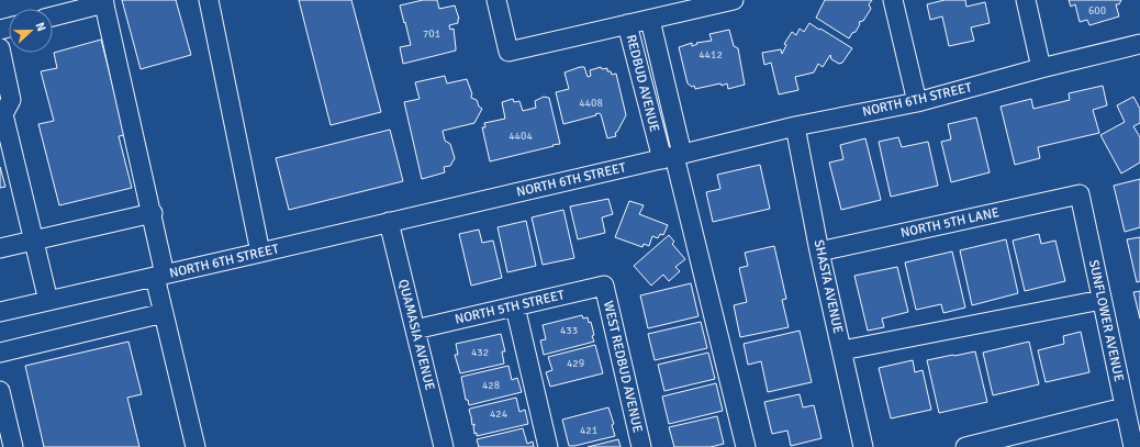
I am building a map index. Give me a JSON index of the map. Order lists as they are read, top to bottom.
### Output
{
  "streets": {
    "street": [
      "REDBUD AVENUE",
      "NORTH 6TH STREET",
      "NORTH 5TH LANE",
      "SHASTA AVENUE",
      "NORTH 5TH STREET",
      "SUNFLOWER AVENUE",
      "QUAMASIA AVENUE",
      "WEST REDBUD AVENUE"
    ]
  },
  "crossings": [
    ["REDBUD AVENUE", "NORTH 6TH STREET"],
    ["NORTH 6TH STREET", "SHASTA AVENUE"],
    ["NORTH 6TH STREET", "QUAMASIA AVENUE"],
    ["NORTH 5TH LANE", "SHASTA AVENUE"],
    ["NORTH 5TH LANE", "SUNFLOWER AVENUE"],
    ["NORTH 5TH STREET", "QUAMASIA AVENUE"],
    ["NORTH 5TH STREET", "WEST REDBUD AVENUE"]
  ],
  "house_numbers": [
    "600",
    "701",
    "4412",
    "4408",
    "4404",
    "433",
    "432",
    "429",
    "428",
    "424",
    "421"
  ],
  "north": "right"
}
